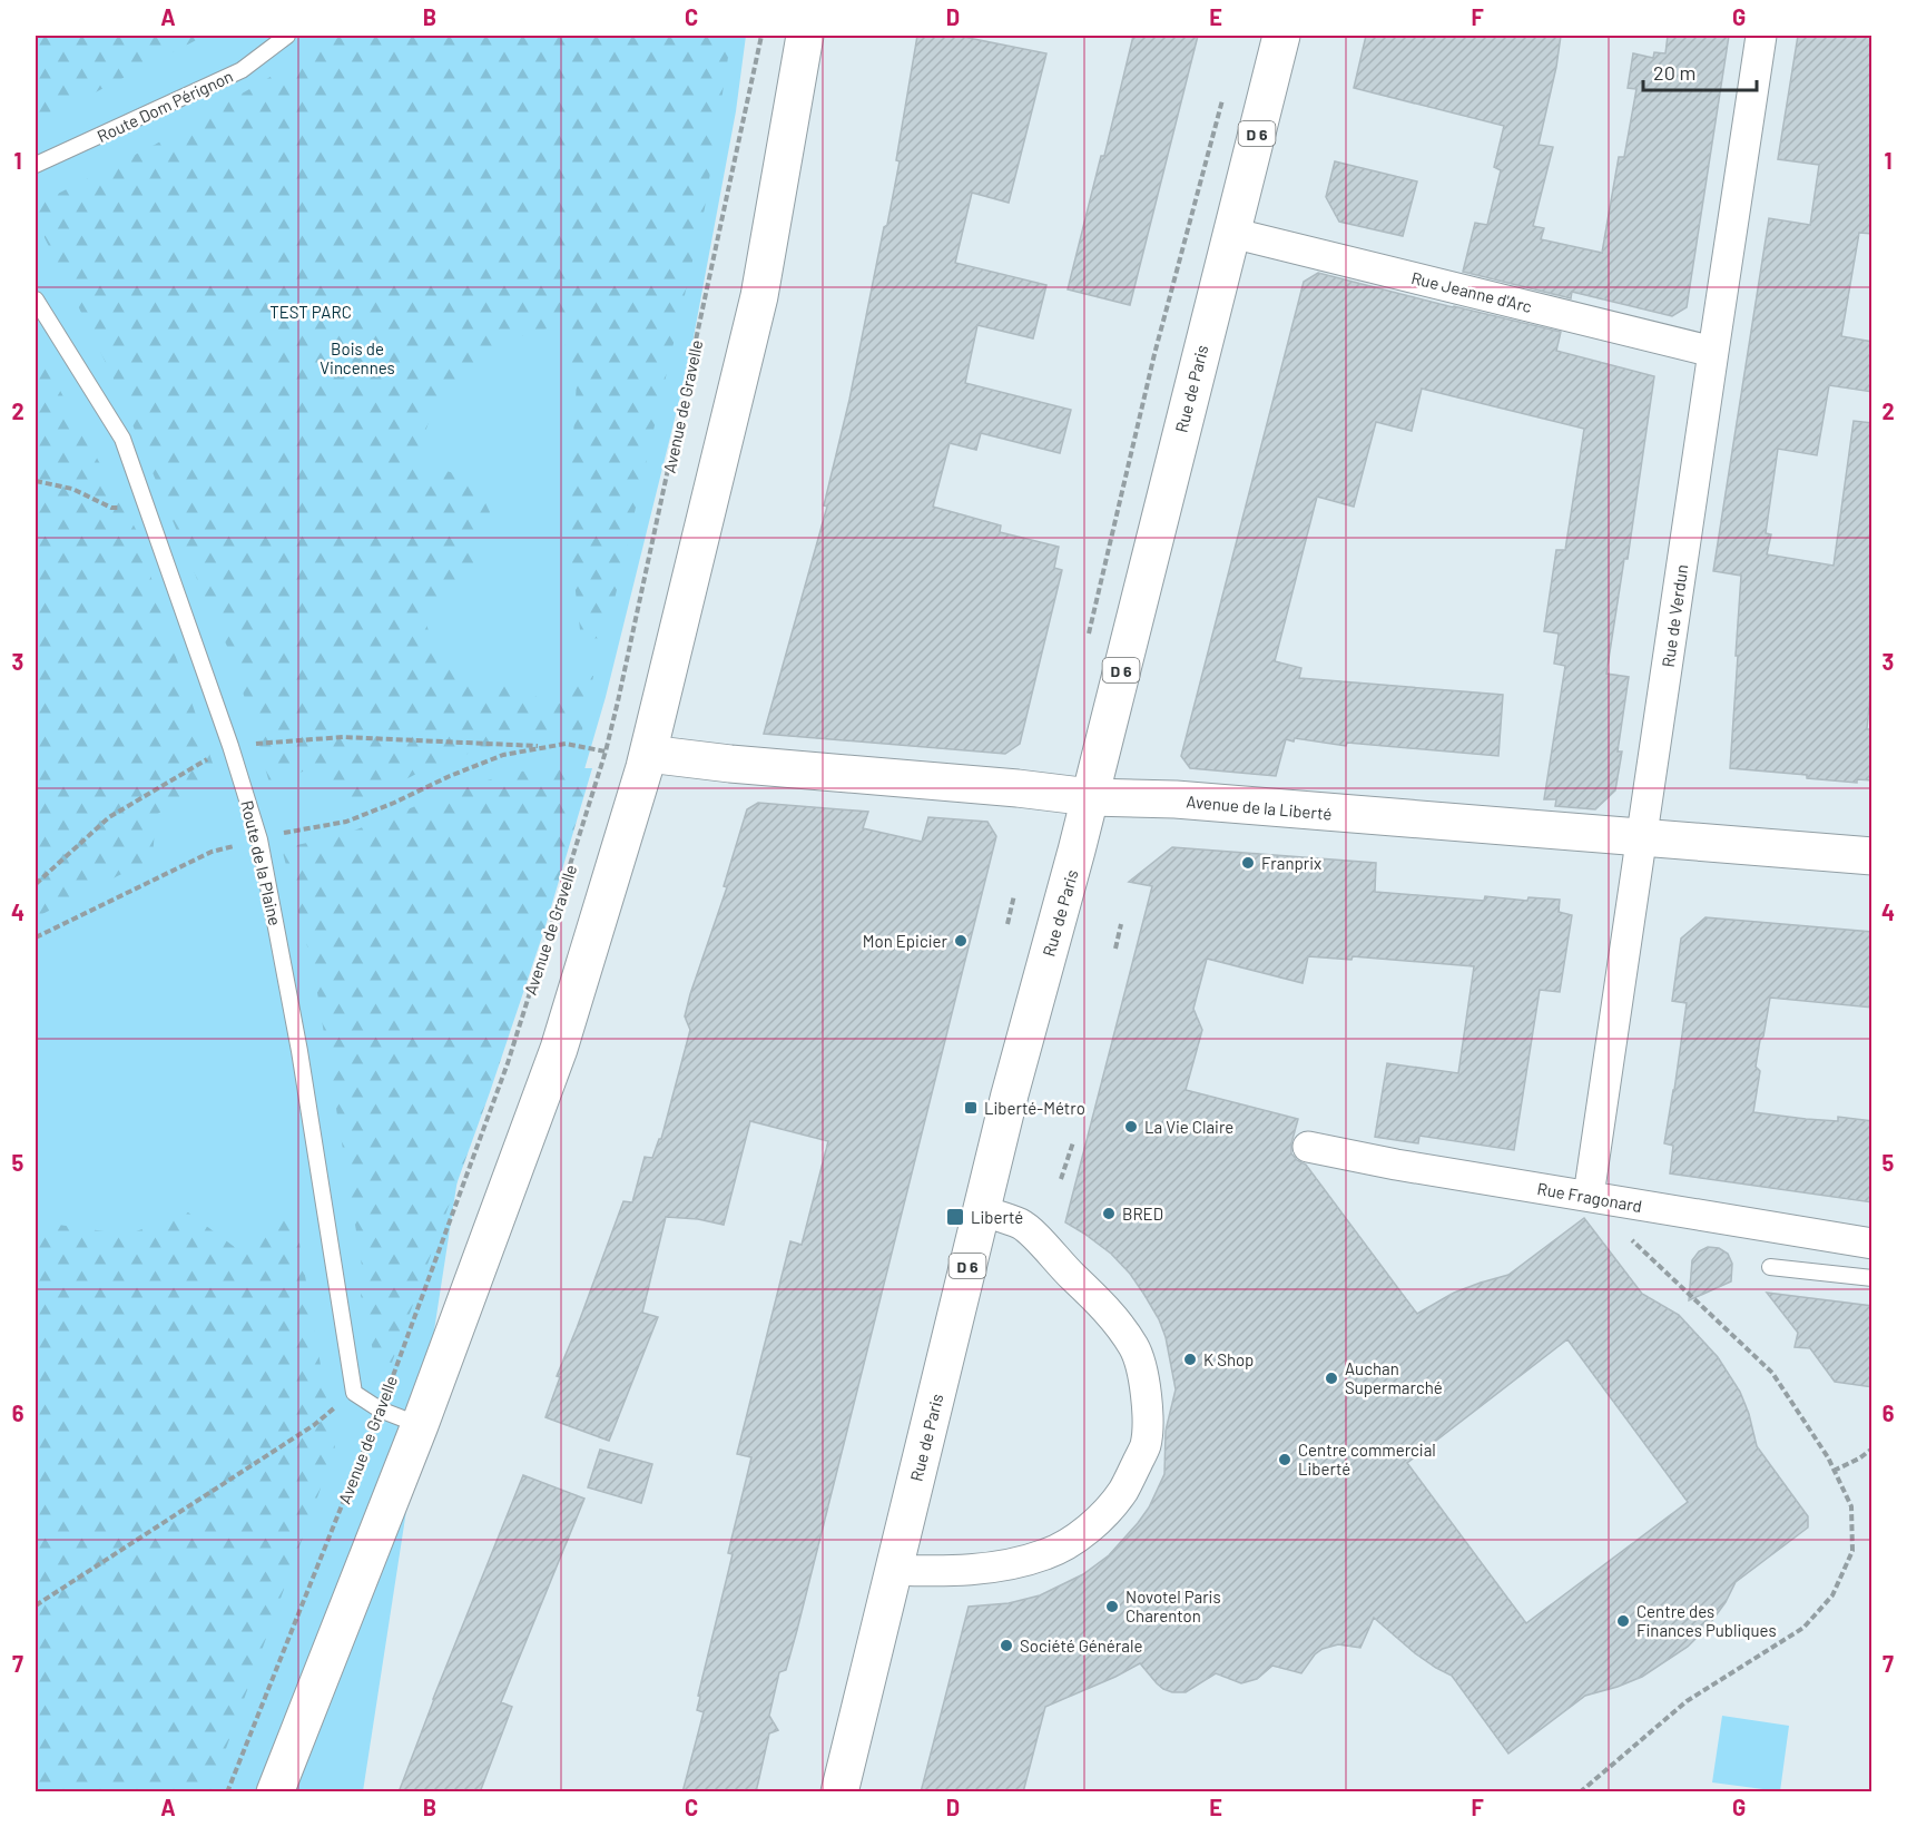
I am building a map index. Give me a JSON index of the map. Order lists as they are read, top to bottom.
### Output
{
  "streets": {
    "main road": ["D 6", "Rue de Paris", "Avenue de la Liberté"],
    "street": ["Rue Jeanne d'Arc", "Rue de Verdun", "Rue Fragonard"],
    "lane": ["Route Dom Pérignon", "Route de la Plaine"],
    "path": ["Avenue de Gravelle"]
  },
  "crossings": [
    ["Rue Jeanne d'Arc", "Rue de Paris"],
    ["Rue Jeanne d'Arc", "Rue de Verdun"],
    ["Rue de Paris", "Avenue de la Liberté"],
    ["Rue de Verdun", "Avenue de la Liberté"],
    ["Rue de Verdun", "Rue Fragonard"]
  ],
  "parks": ["TEST PARC", "Bois de Vincennes"],
  "places": {
    "other": [
      "Franprix",
      "Mon Epicier",
      "La Vie Claire",
      "BRED",
      "K Shop",
      "Auchan Supermarché",
      "Centre commercial Liberté",
      "Novotel Paris Charenton",
      "Centre des Finances Publiques",
      "Société Générale"
    ],
    "transit": ["Liberté-Métro", "Liberté"]
  },
  "scale_bar": "20 m",
  "grid": {
    "columns": [
      "A",
      "B",
      "C",
      "D",
      "E",
      "F",
      "G"
    ],
    "rows": [
      "1",
      "2",
      "3",
      "4",
      "5",
      "6",
      "7"
    ]
  }
}
